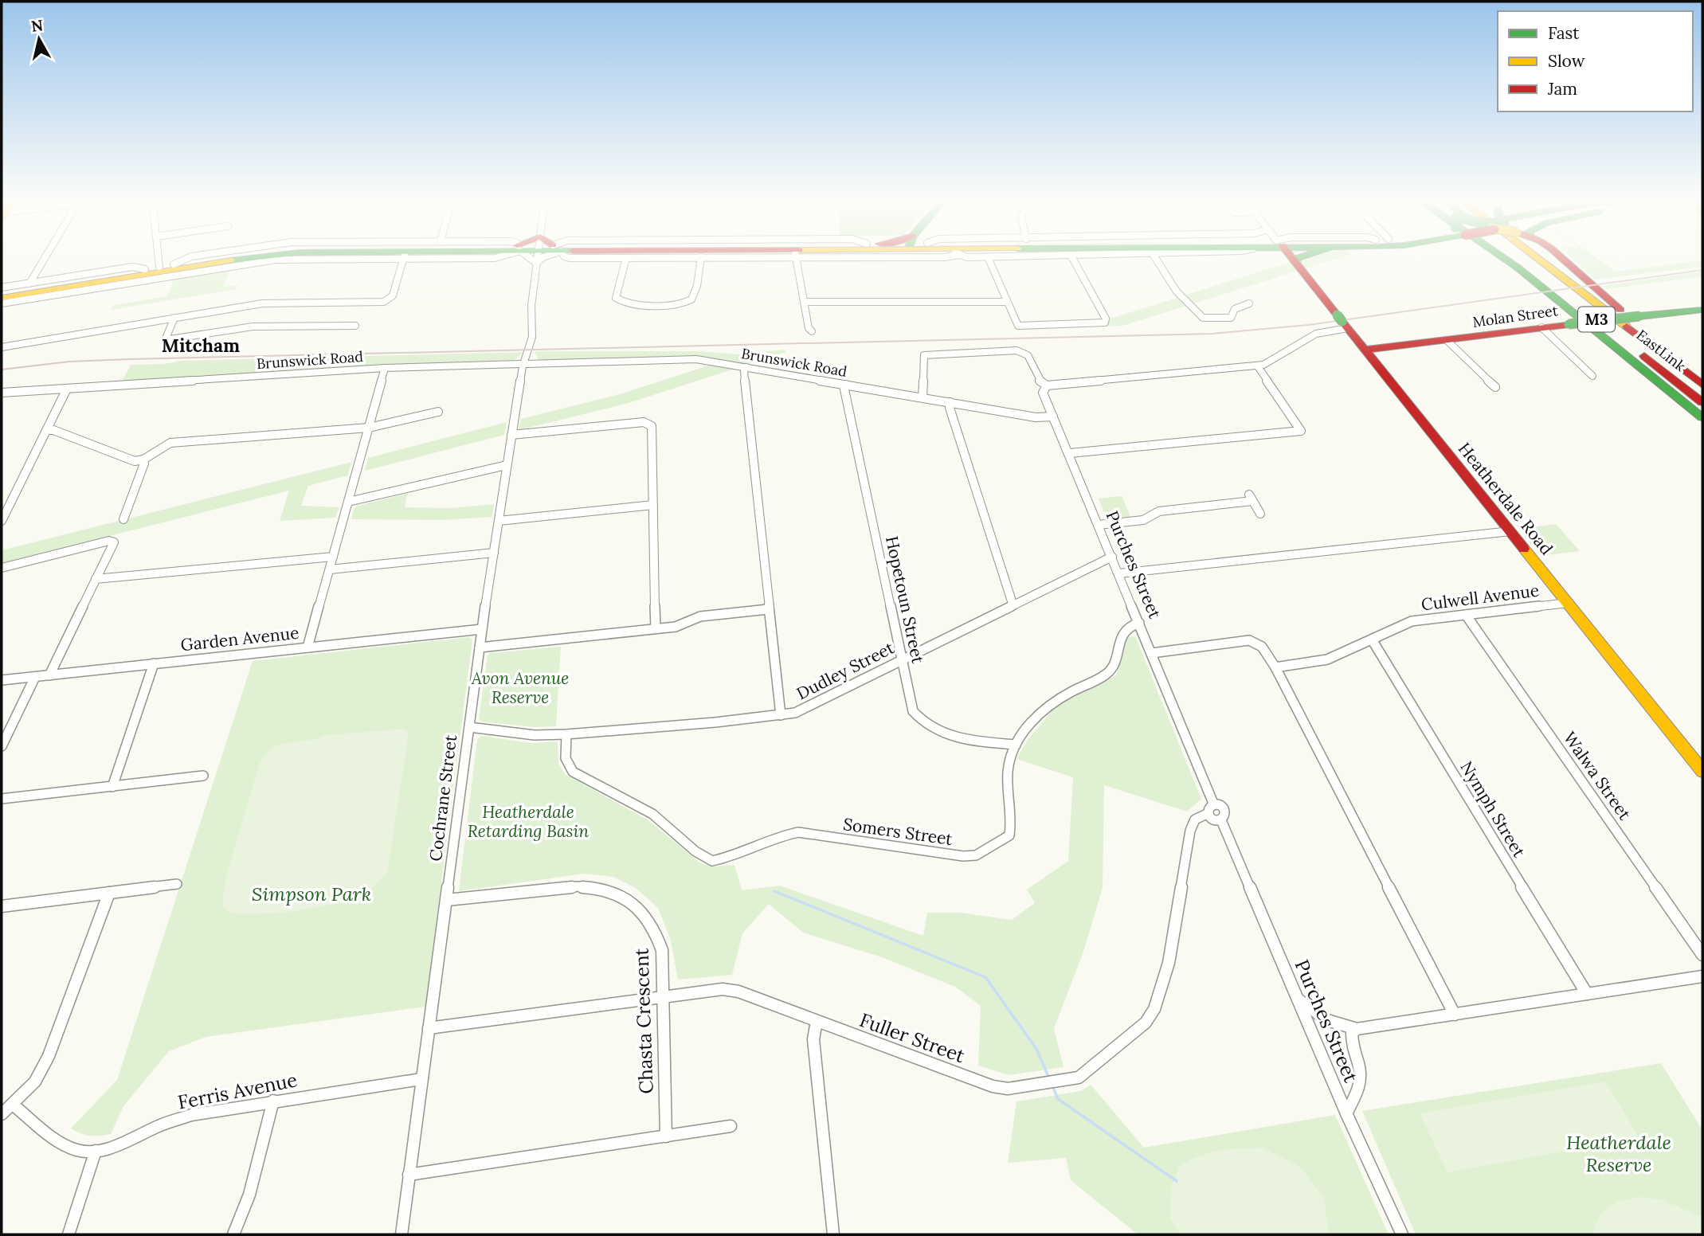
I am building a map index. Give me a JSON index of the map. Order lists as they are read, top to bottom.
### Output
{
  "streets": {
    "main road": [
      "Molan Street",
      "M3",
      "EastLink",
      "Heatherdale Road"
    ],
    "street": [
      "Brunswick Road",
      "Purches Street",
      "Culwell Avenue",
      "Hopetoun Street",
      "Garden Avenue",
      "Dudley Street",
      "Walwa Street",
      "Cochrane Street",
      "Nymph Street",
      "Somers Street",
      "Chasta Crescent",
      "Fuller Street",
      "Ferris Avenue"
    ]
  },
  "crossings": [
    ["Molan Street", "Heatherdale Road"],
    ["Brunswick Road", "Purches Street"],
    ["Brunswick Road", "Hopetoun Street"],
    ["Brunswick Road", "Cochrane Street"],
    ["Heatherdale Road", "Culwell Avenue"],
    ["Purches Street", "Dudley Street"],
    ["Purches Street", "Somers Street"],
    ["Purches Street", "Fuller Street"],
    ["Culwell Avenue", "Walwa Street"],
    ["Culwell Avenue", "Nymph Street"],
    ["Hopetoun Street", "Dudley Street"],
    ["Hopetoun Street", "Somers Street"],
    ["Garden Avenue", "Cochrane Street"],
    ["Dudley Street", "Cochrane Street"],
    ["Dudley Street", "Somers Street"],
    ["Cochrane Street", "Chasta Crescent"],
    ["Cochrane Street", "Fuller Street"],
    ["Cochrane Street", "Ferris Avenue"],
    ["Chasta Crescent", "Fuller Street"]
  ],
  "districts": ["Mitcham"],
  "parks": [
    "Avon Avenue Reserve",
    "Heatherdale Retarding Basin",
    "Simpson Park",
    "Heatherdale Reserve"
  ],
  "legend": ["Fast", "Slow", "Jam"],
  "north": "top"
}
